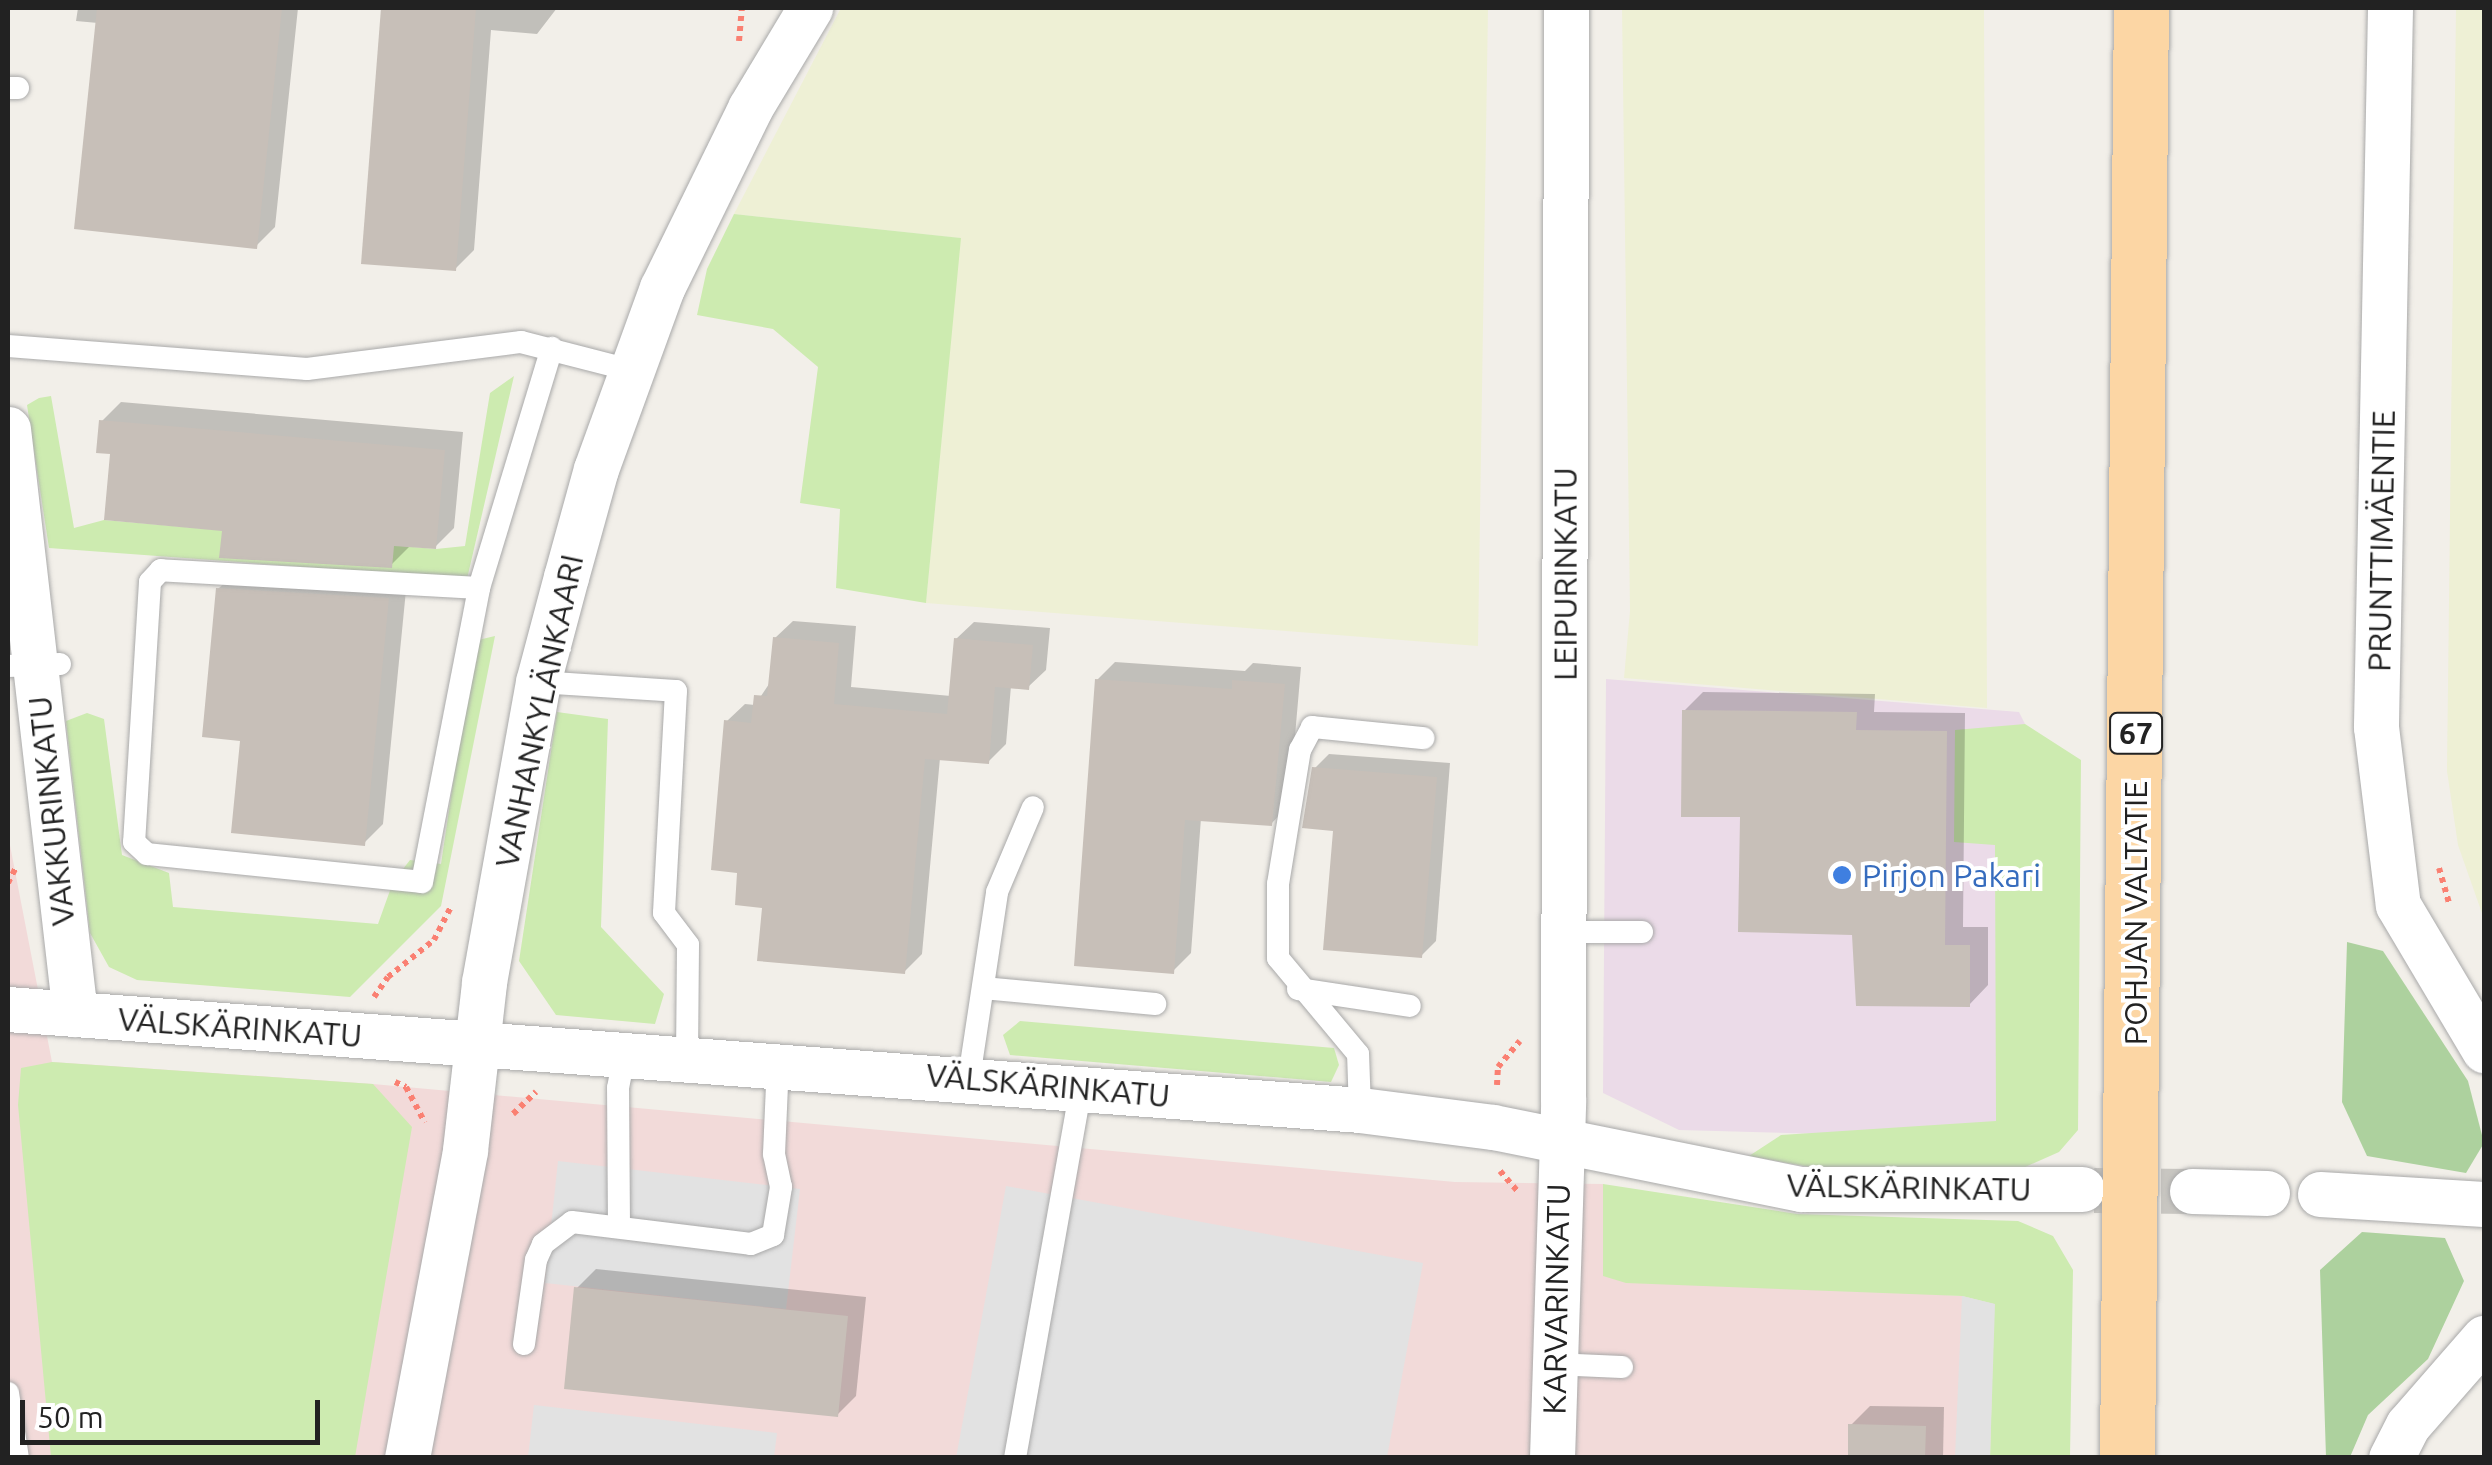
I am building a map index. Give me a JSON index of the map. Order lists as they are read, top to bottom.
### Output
{
  "streets": {
    "main road": ["67", "POHJAN VALTATIE"],
    "street": [
      "PRUNTTIMÄENTIE",
      "LEIPURINKATU",
      "VANHANKYLÄNKAARI",
      "VAKKURINKATU",
      "VÄLSKÄRINKATU",
      "KARVARINKATU"
    ]
  },
  "crossings": [
    ["LEIPURINKATU", "VÄLSKÄRINKATU"],
    ["LEIPURINKATU", "KARVARINKATU"],
    ["VANHANKYLÄNKAARI", "VÄLSKÄRINKATU"],
    ["VAKKURINKATU", "VÄLSKÄRINKATU"],
    ["VÄLSKÄRINKATU", "KARVARINKATU"]
  ],
  "places": ["Pirjon Pakari"],
  "scale_bar": "50 m"
}
